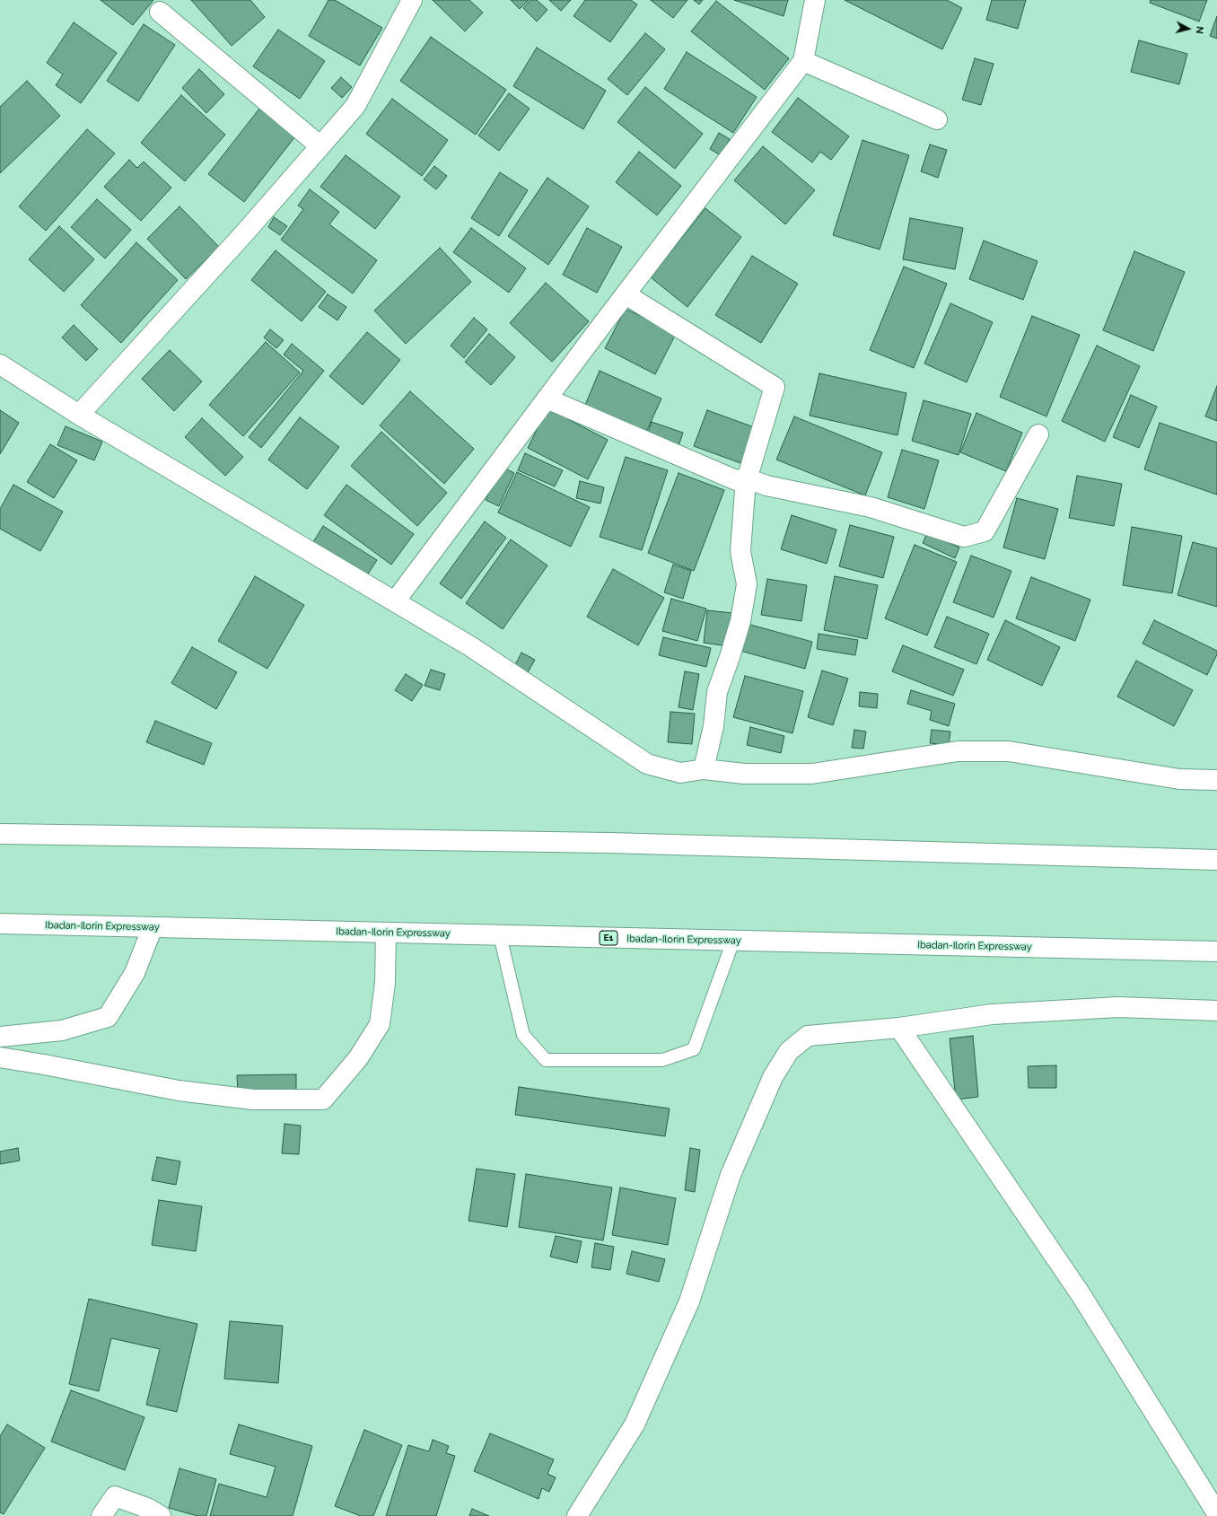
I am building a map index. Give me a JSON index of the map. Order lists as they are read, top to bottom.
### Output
{
  "streets": {
    "main road": ["Ibadan-Ilorin Expressway", "E1"]
  },
  "north": "right"
}
